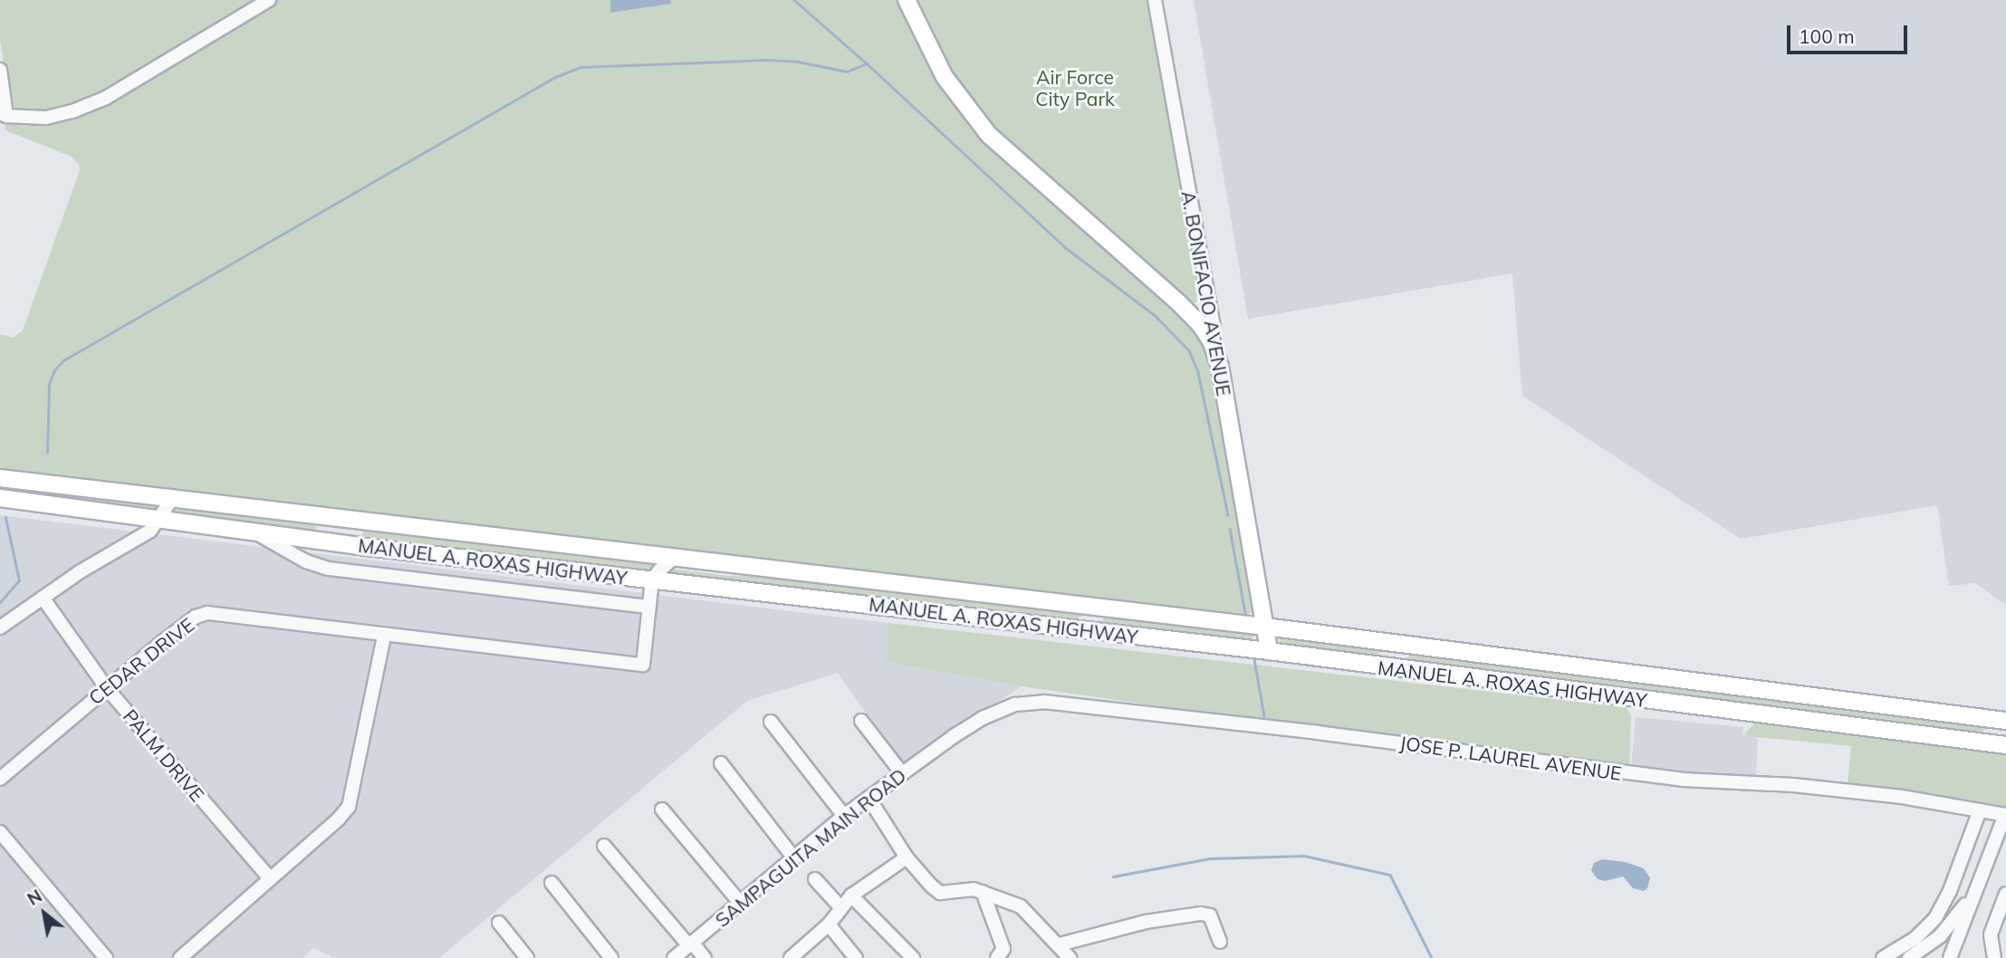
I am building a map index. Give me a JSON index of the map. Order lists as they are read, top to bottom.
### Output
{
  "streets": {
    "main road": ["A. BONIFACIO AVENUE", "MANUEL A. ROXAS HIGHWAY"],
    "street": [
      "CEDAR DRIVE",
      "PALM DRIVE",
      "JOSE P. LAUREL AVENUE",
      "SAMPAGUITA MAIN ROAD"
    ]
  },
  "crossings": [
    ["A. BONIFACIO AVENUE", "MANUEL A. ROXAS HIGHWAY"],
    ["CEDAR DRIVE", "PALM DRIVE"],
    ["JOSE P. LAUREL AVENUE", "SAMPAGUITA MAIN ROAD"]
  ],
  "parks": ["Air Force City Park"],
  "scale_bar": "100 m",
  "north": "top left"
}
